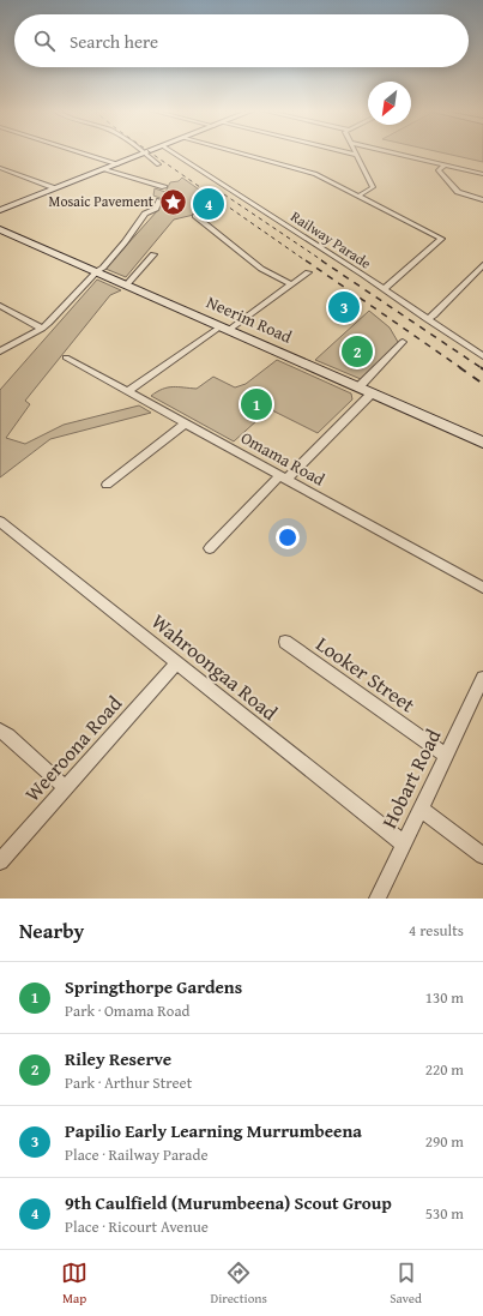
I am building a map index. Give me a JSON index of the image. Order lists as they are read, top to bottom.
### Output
{
  "streets": {
    "street": [
      "Railway Parade",
      "Neerim Road",
      "Omama Road",
      "Wahroongaa Road",
      "Looker Street",
      "Weeroona Road",
      "Hobart Road"
    ]
  },
  "crossings": [
    ["Wahroongaa Road", "Weeroona Road"],
    ["Wahroongaa Road", "Hobart Road"],
    ["Looker Street", "Hobart Road"]
  ],
  "places": {
    "place": ["Mosaic Pavement"]
  },
  "north": "bottom left",
  "page": {
    "search": "Search here",
    "pins": [
      "4",
      "3",
      "2",
      "1"
    ],
    "heading": ["Nearby", "4 results"],
    "list": [
      {
        "mark": "1",
        "name": "Springthorpe Gardens",
        "note": "Park · Omama Road",
        "value": "130 m"
      },
      {
        "mark": "2",
        "name": "Riley Reserve",
        "note": "Park · Arthur Street",
        "value": "220 m"
      },
      {
        "mark": "3",
        "name": "Papilio Early Learning Murrumbeena",
        "note": "Place · Railway Parade",
        "value": "290 m"
      },
      {
        "mark": "4",
        "name": "9th Caulfield (Murumbeena) Scout Group",
        "note": "Place · Ricourt Avenue",
        "value": "530 m"
      }
    ],
    "nav": ["Map", "Directions", "Saved"]
  }
}
